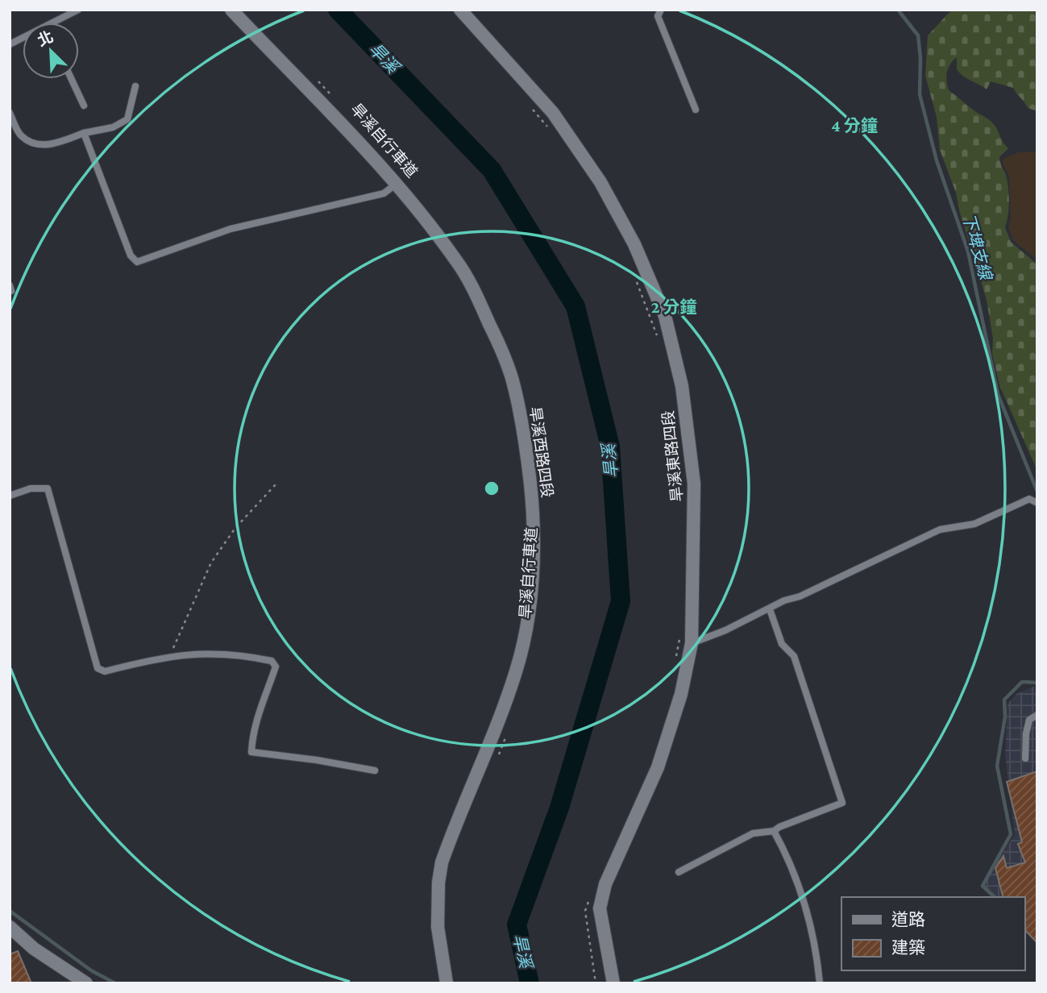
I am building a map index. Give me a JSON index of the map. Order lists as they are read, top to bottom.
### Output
{
  "streets": {
    "street": ["旱溪西路四段", "旱溪東路四段"],
    "path": ["旱溪自行車道"]
  },
  "water": ["旱溪", "下埤支線"],
  "legend": ["道路", "建築"],
  "north": "top left",
  "rings": ["4 分鐘", "2 分鐘"]
}
